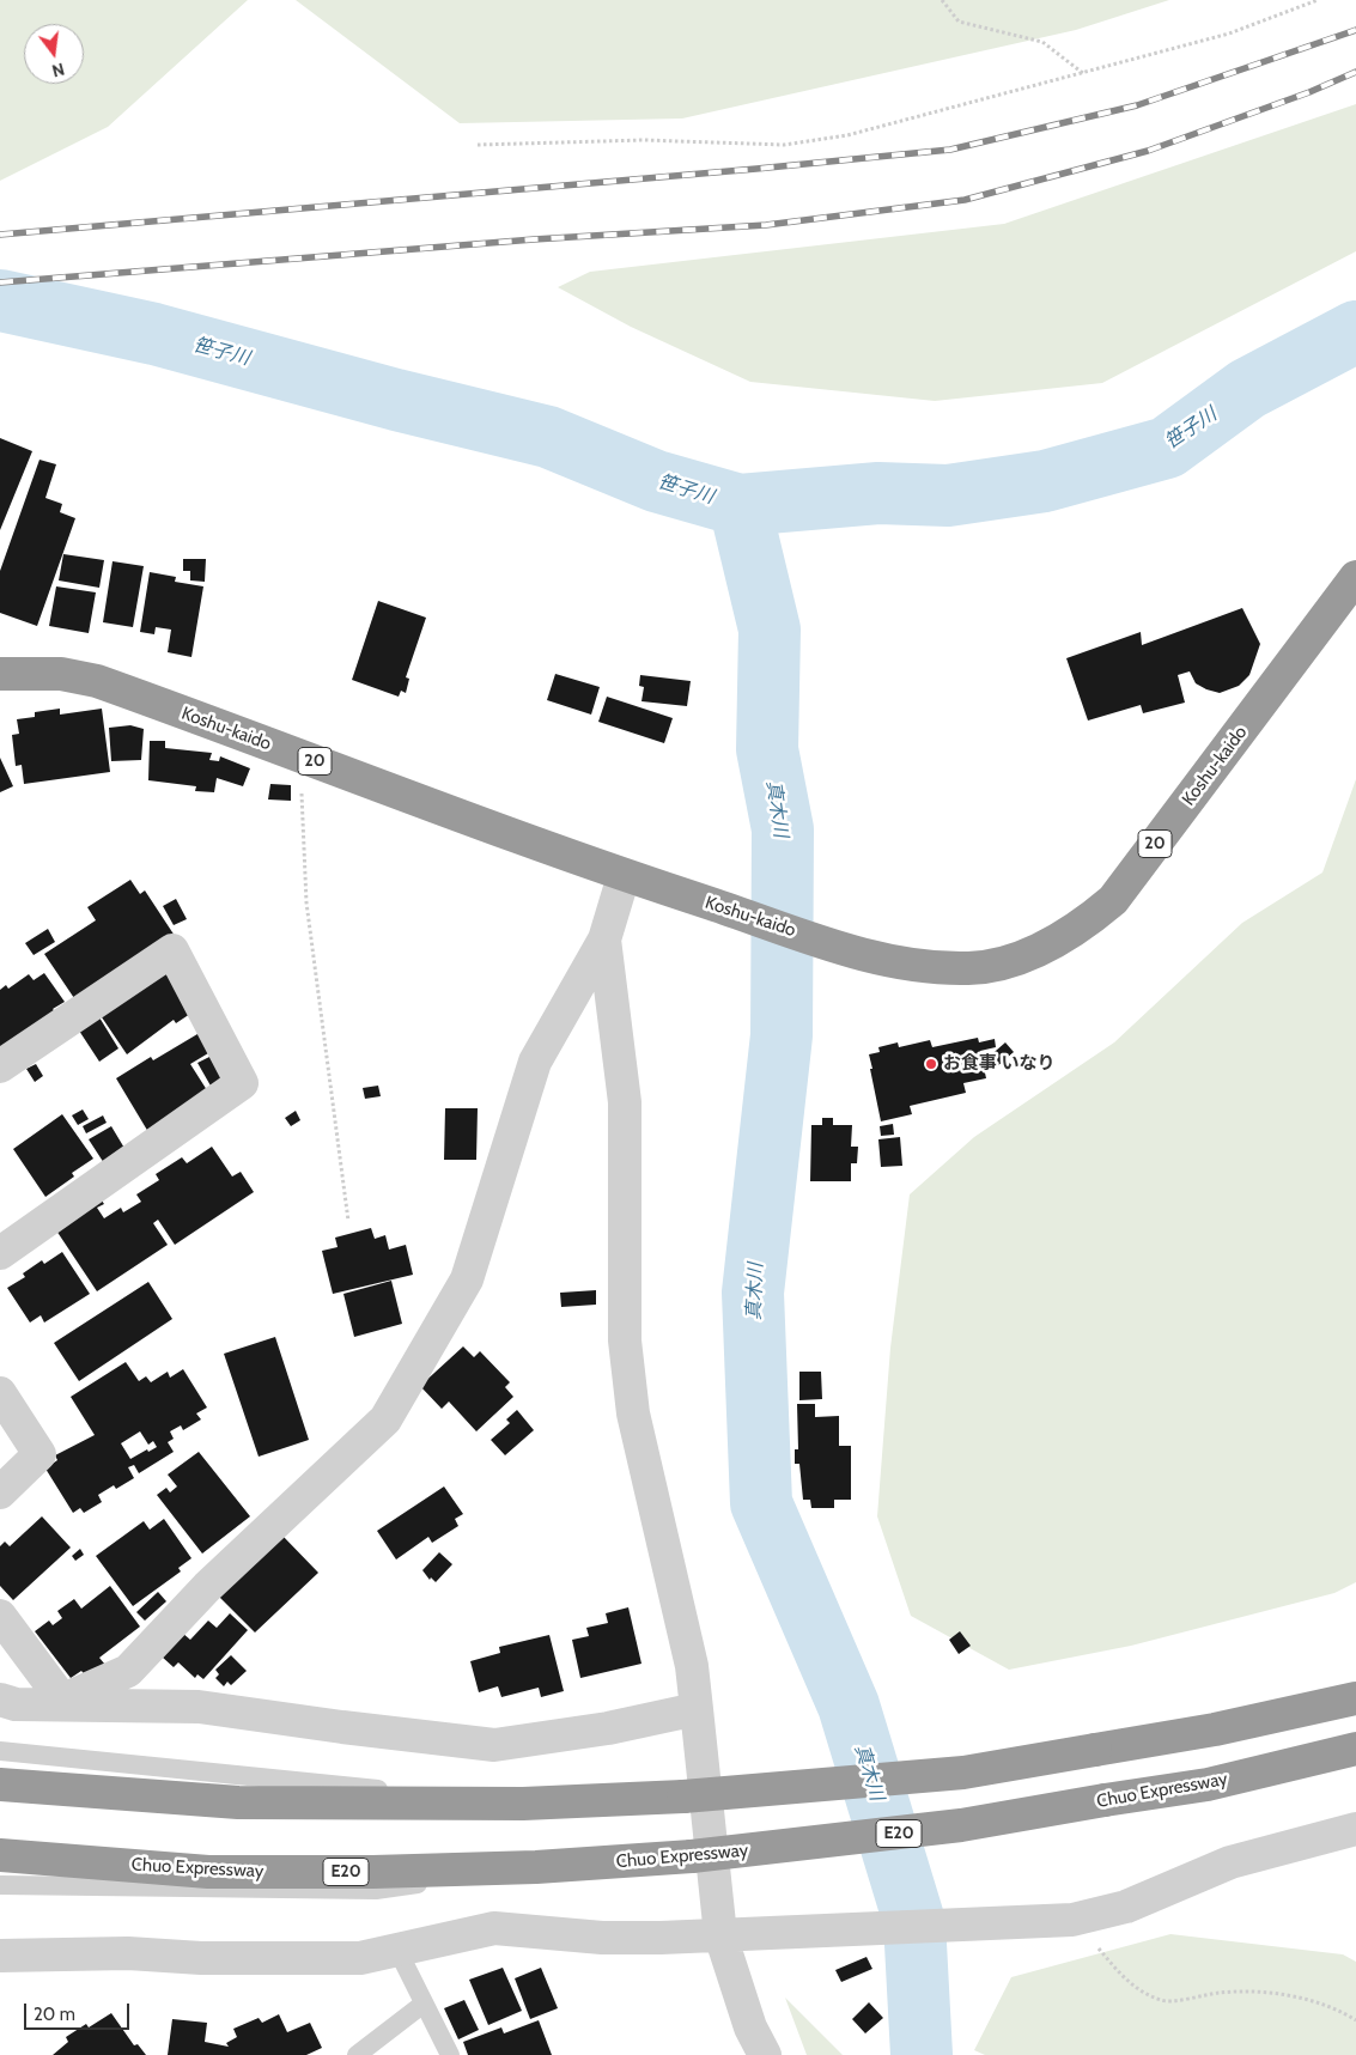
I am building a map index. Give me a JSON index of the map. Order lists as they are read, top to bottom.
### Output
{
  "streets": {
    "highway": [
      "Koshu-kaido",
      "20",
      "Chuo Expressway",
      "E20"
    ]
  },
  "water": ["笹子川", "真木川"],
  "places": ["お食事 いなり"],
  "scale_bar": "20 m",
  "north": "bottom"
}
